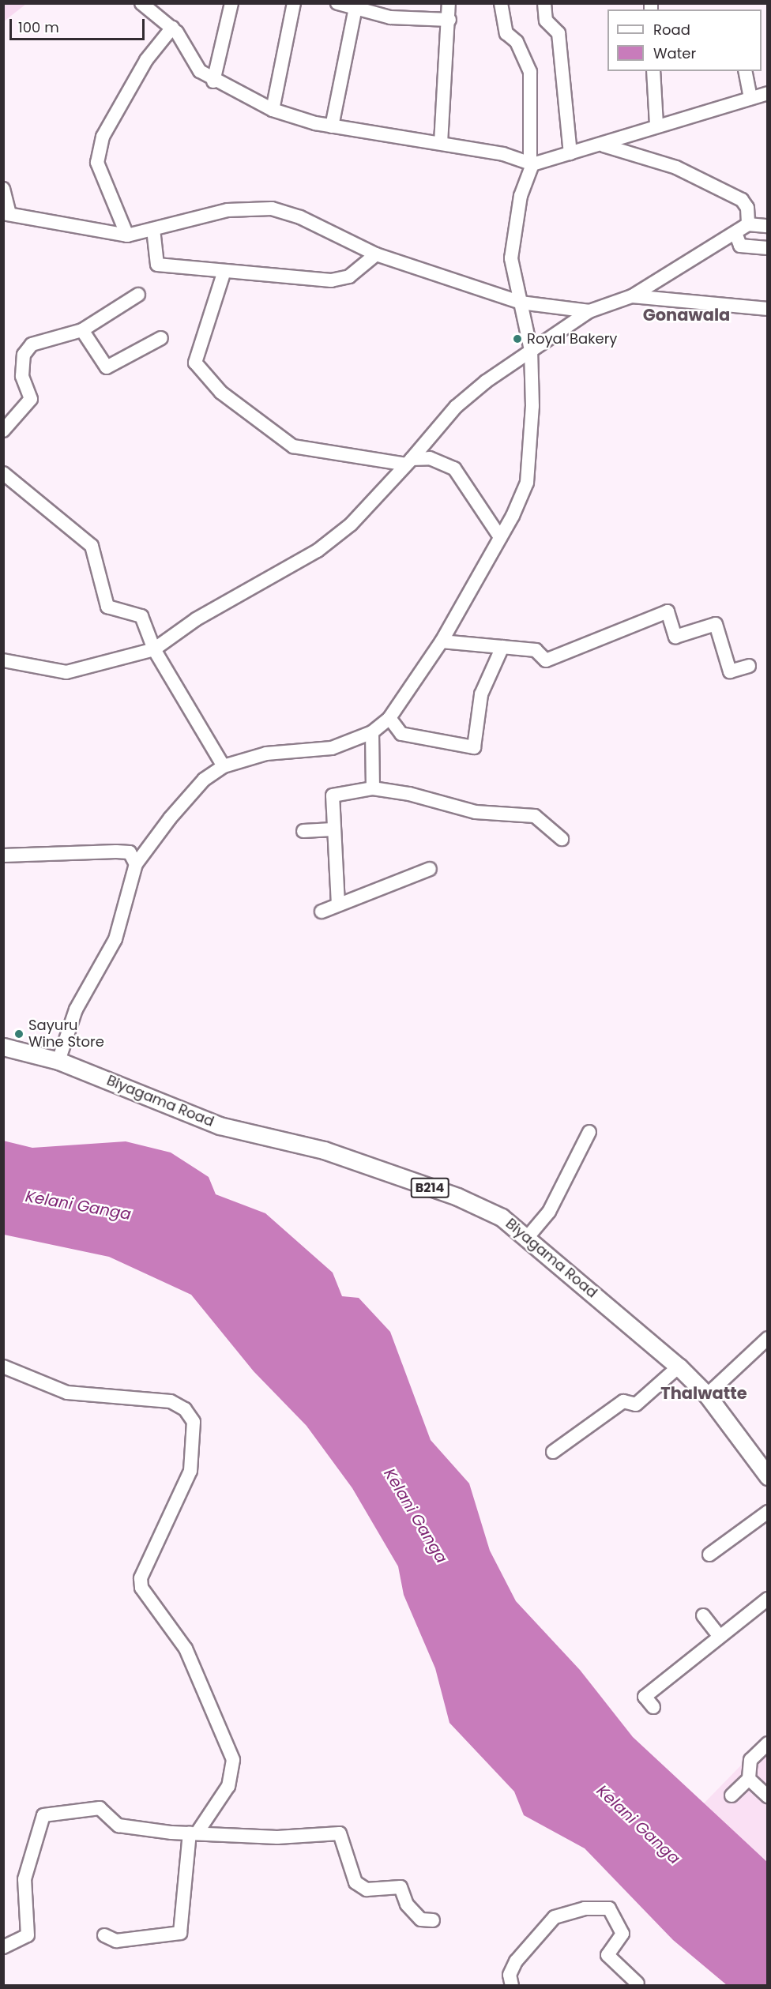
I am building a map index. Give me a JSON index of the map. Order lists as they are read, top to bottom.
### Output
{
  "streets": {
    "main road": ["Biyagama Road", "B214"]
  },
  "districts": ["Gonawala", "Thalwatte"],
  "water": ["Kelani Ganga"],
  "places": ["Royal Bakery", "Sayuru Wine Store"],
  "legend": ["Road", "Water"],
  "scale_bar": "100 m"
}
